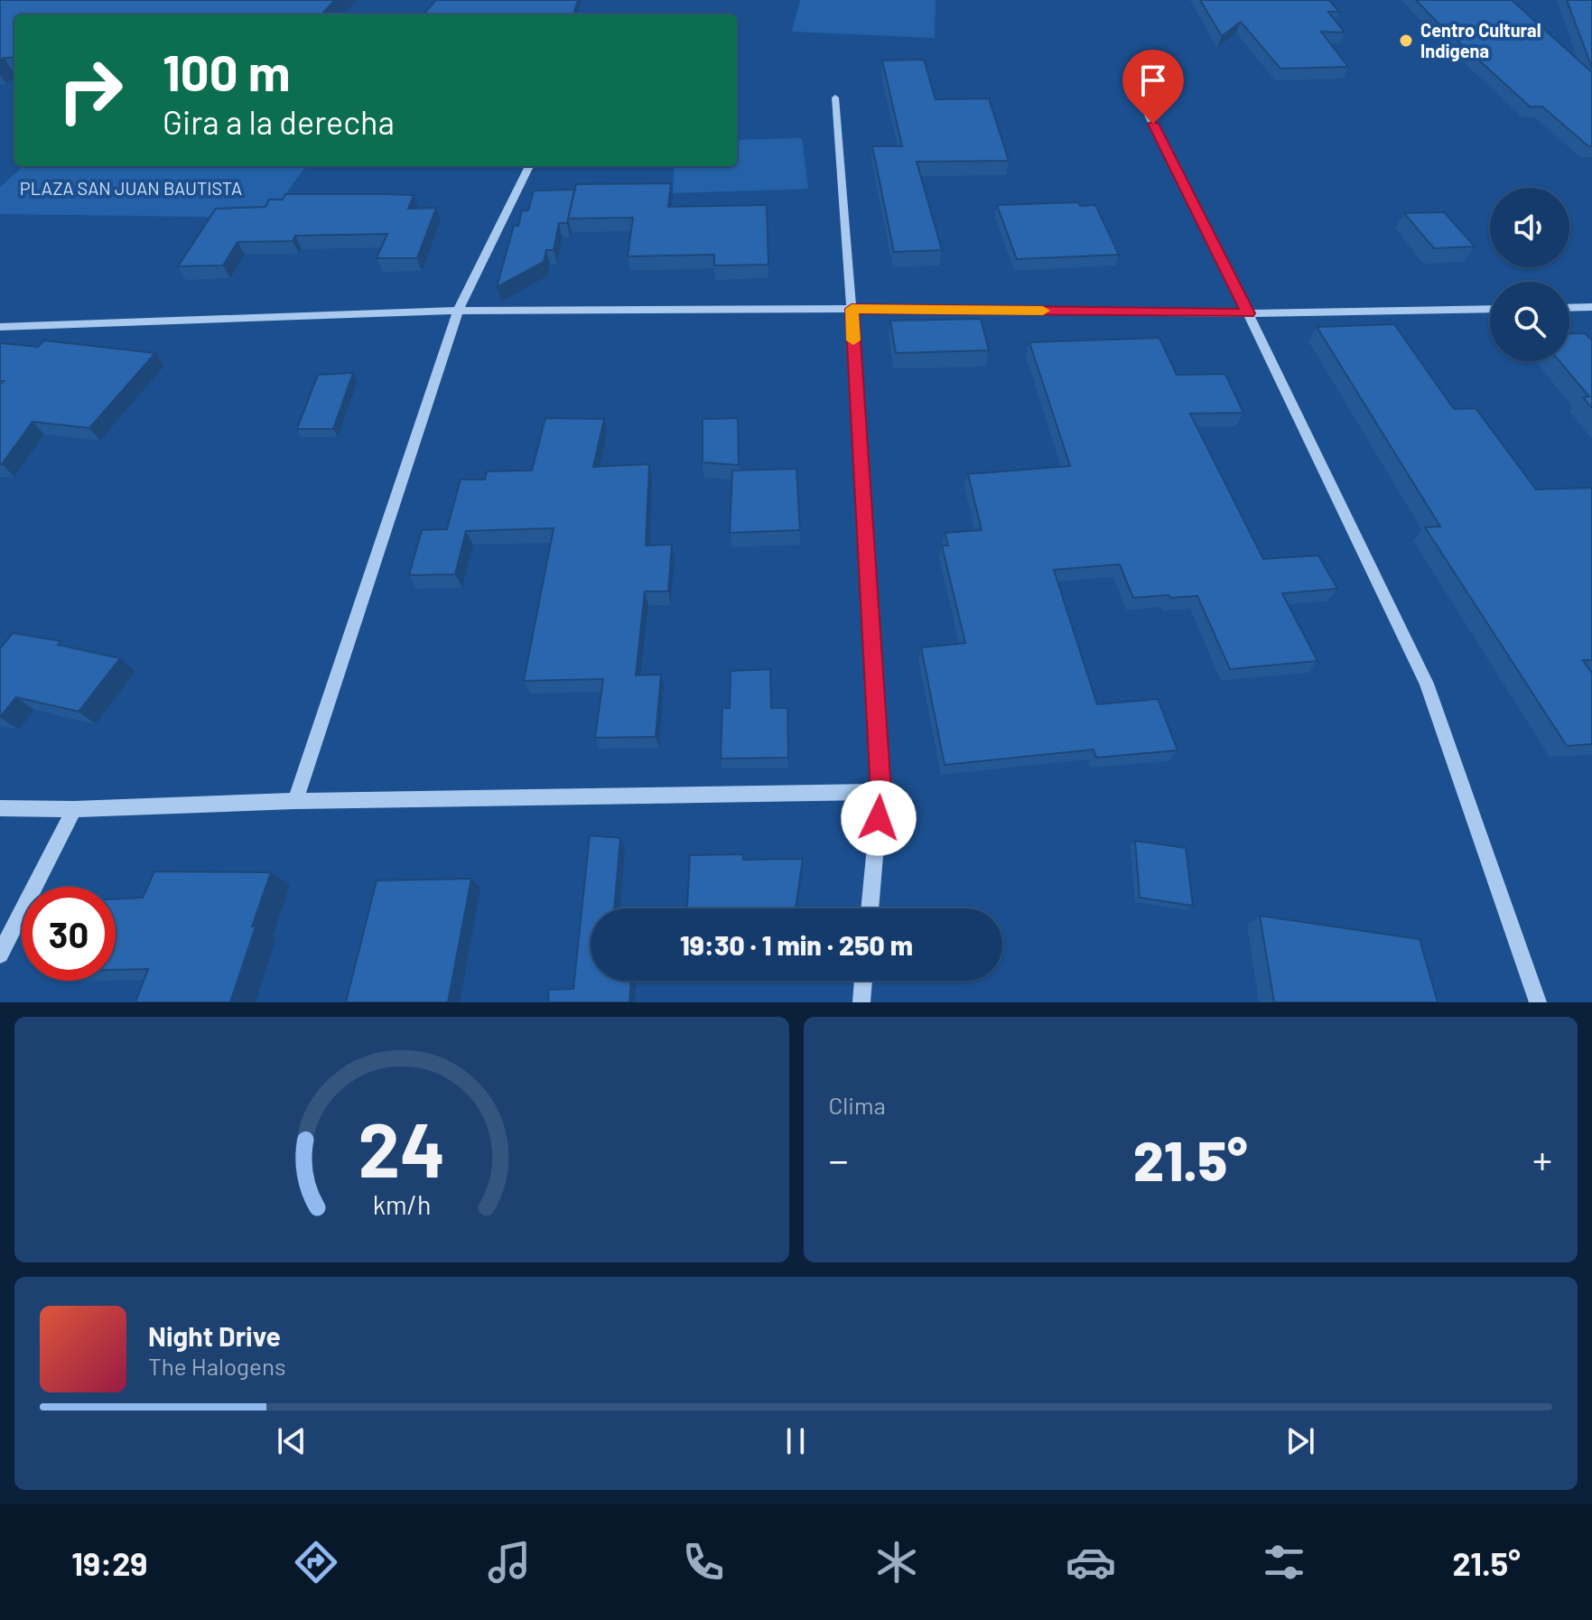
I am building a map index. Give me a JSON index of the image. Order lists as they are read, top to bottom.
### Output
{
  "parks": ["PLAZA SAN JUAN BAUTISTA"],
  "places": ["Centro Cultural Indigena"],
  "page": {
    "turn": ["100 m", "Gira a la derecha"],
    "limit": "30",
    "trip": "19:30 · 1 min · 250 m",
    "tile": "Clima",
    "heat": ["−", "21.5°", "+"],
    "song": ["Night Drive", "The Halogens"],
    "tabs": ["19:29", "21.5°"],
    "gauge": ["24", "km/h"]
  }
}
